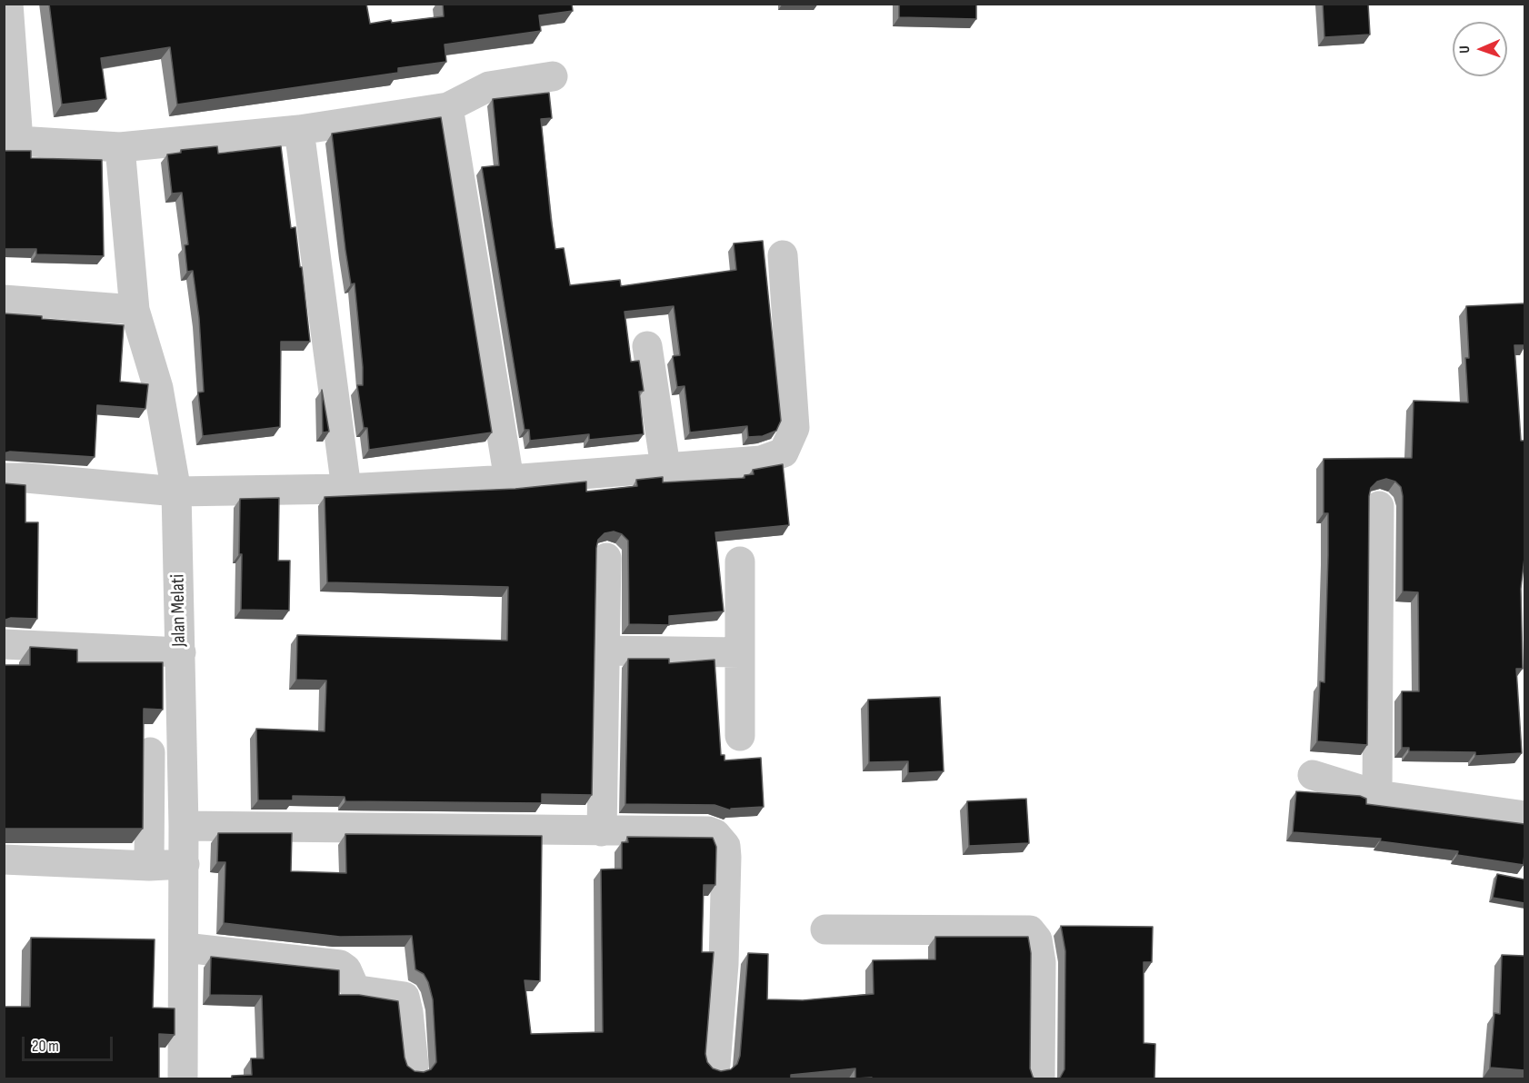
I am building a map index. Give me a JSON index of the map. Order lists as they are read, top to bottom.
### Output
{
  "streets": {
    "street": ["Jalan Melati"]
  },
  "scale_bar": "20 m",
  "north": "left"
}
